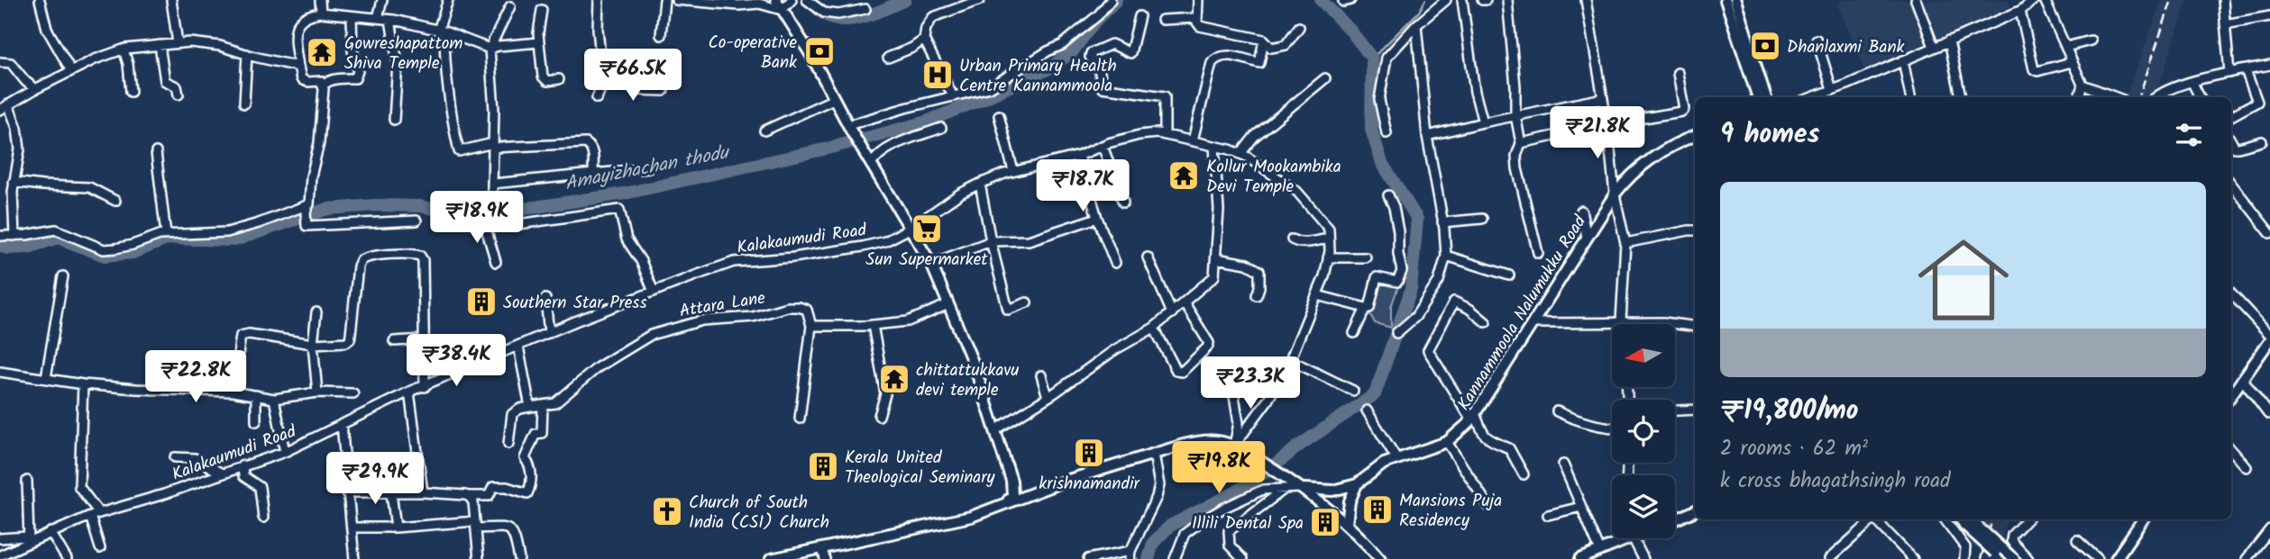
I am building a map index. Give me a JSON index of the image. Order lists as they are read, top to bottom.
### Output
{
  "streets": {
    "main road": ["Kannammoola Nalumukku Road"],
    "street": ["Kalakaumudi Road", "Attara Lane"]
  },
  "water": ["Amayizhachan thodu"],
  "places": {
    "bank": ["Dhanlaxmi Bank", "Co-operative Bank"],
    "temple": ["Gowreshapattom Shiva Temple", "Kollur Mookambika Devi Temple", "chittattukkavu devi temple"],
    "hospital": ["Urban Primary Health Centre Kannammoola"],
    "supermarket": ["Sun Supermarket"],
    "building": [
      "Southern Star Press",
      "krishnamandir",
      "Kerala United Theological Seminary",
      "Mansions Puja Residency",
      "Illili Dental Spa"
    ],
    "church": ["Church of South India (CSI) Church"]
  },
  "north": "left",
  "page": {
    "price": [
      "₹66.5K",
      "₹21.8K",
      "₹18.7K",
      "₹18.9K",
      "₹38.4K",
      "₹22.8K",
      "₹23.3K",
      "₹19.8K",
      "₹29.9K"
    ],
    "heading": "9 homes",
    "list": [
      {
        "name": "₹19,800/mo",
        "note": "2 rooms · 62 m² · k cross bhagathsingh road"
      }
    ]
  }
}
